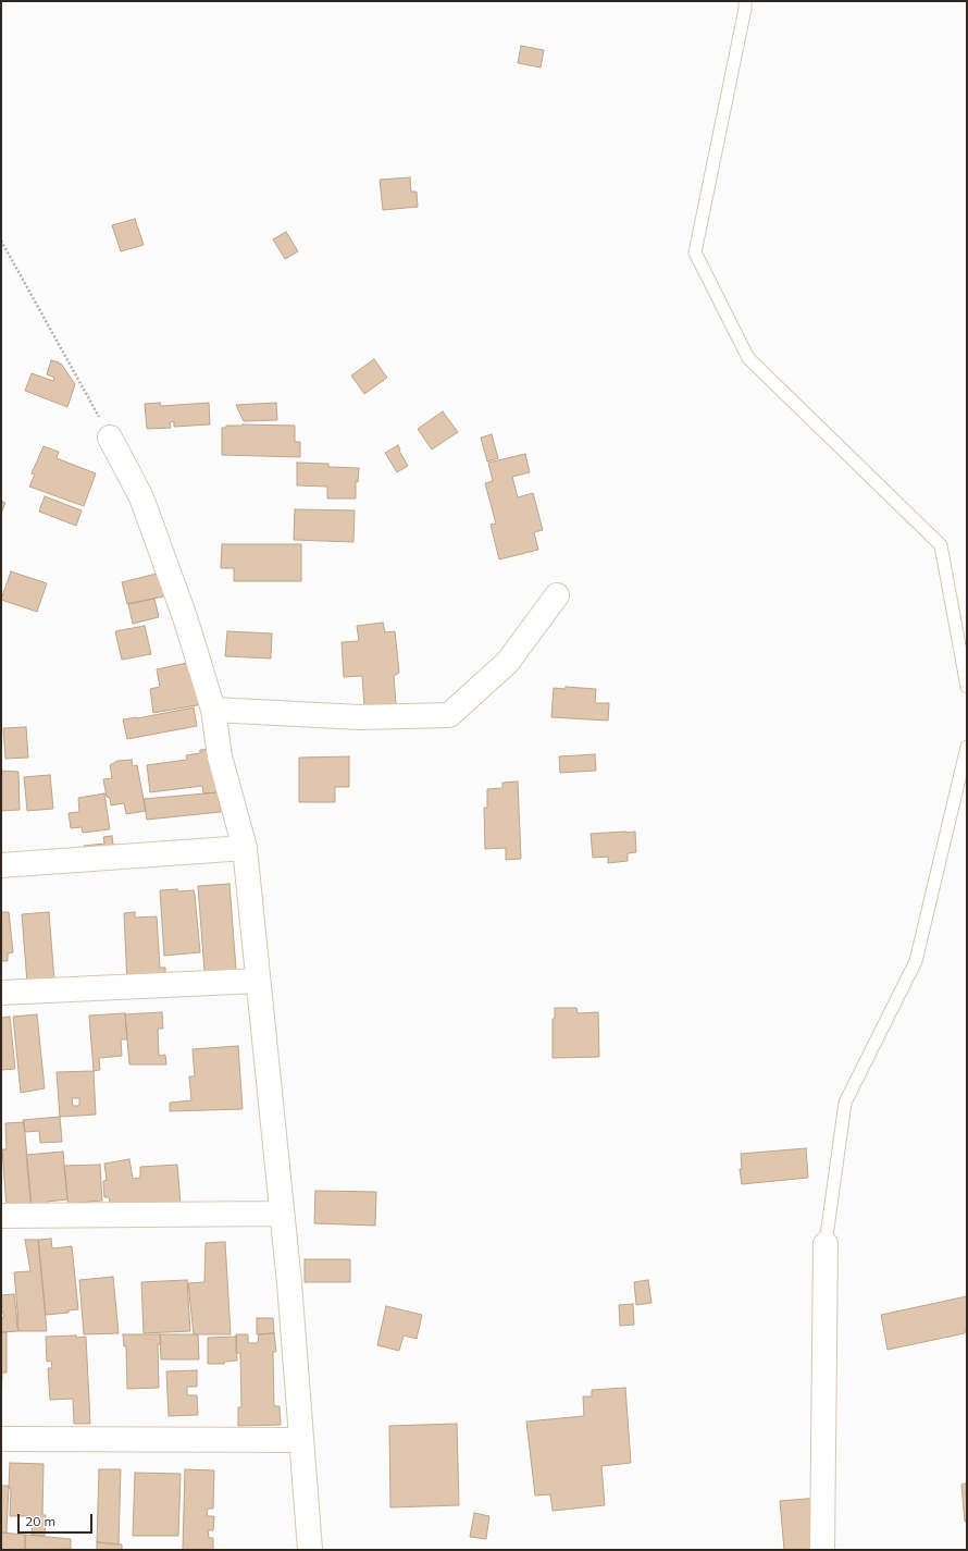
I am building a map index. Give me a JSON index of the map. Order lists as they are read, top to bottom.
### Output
{
  "scale_bar": "20 m"
}
